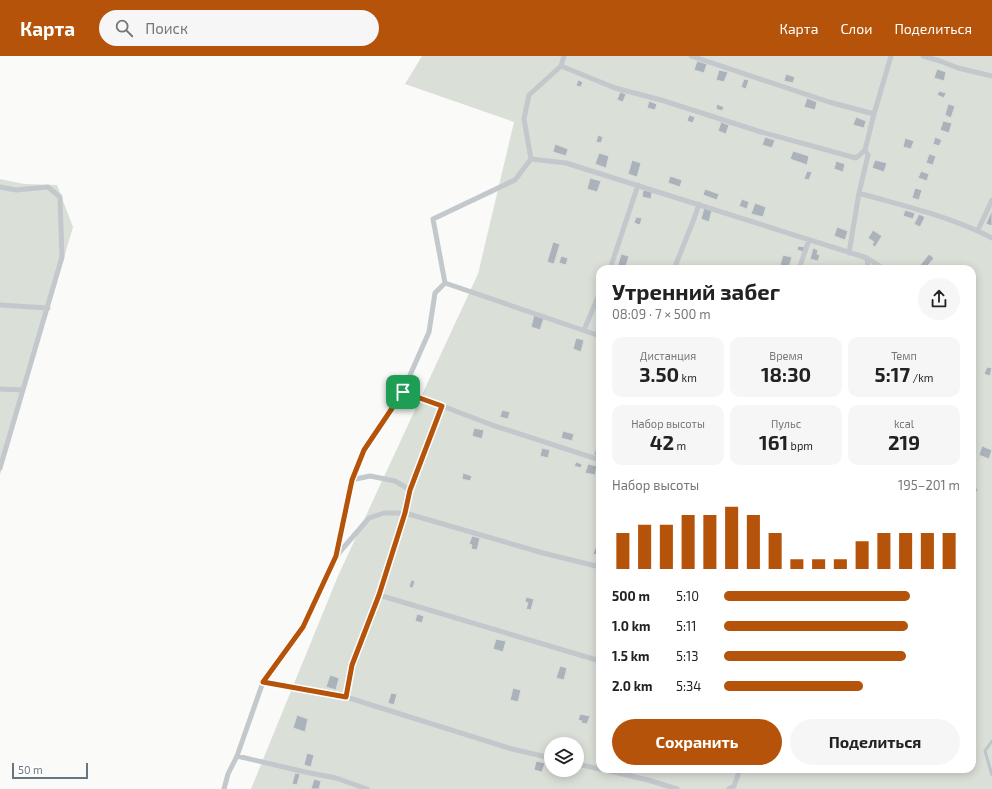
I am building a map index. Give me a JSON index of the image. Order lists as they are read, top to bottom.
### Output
{
  "scale_bar": "50 m",
  "page": {
    "header": "Карта",
    "search": "Поиск",
    "nav": ["Карта", "Слои", "Поделиться"],
    "heading": ["Утренний забег", "08:09 · 7 × 500 m"],
    "stats": [
      ["Дистанция", "3.50 km"],
      ["Время", "18:30"],
      ["Темп", "5:17 /km"],
      ["Набор высоты", "42 m"],
      ["Пульс", "161 bpm"],
      ["kcal", "219"]
    ],
    "chart": ["Набор высоты", "195–201 m"],
    "list": [
      {
        "name": "500 m",
        "note": "5:10"
      },
      {
        "name": "1.0 km",
        "note": "5:11"
      },
      {
        "name": "1.5 km",
        "note": "5:13"
      },
      {
        "name": "2.0 km",
        "note": "5:34"
      }
    ],
    "buttons": ["Сохранить", "Поделиться"],
    "scale": "50 m"
  }
}
